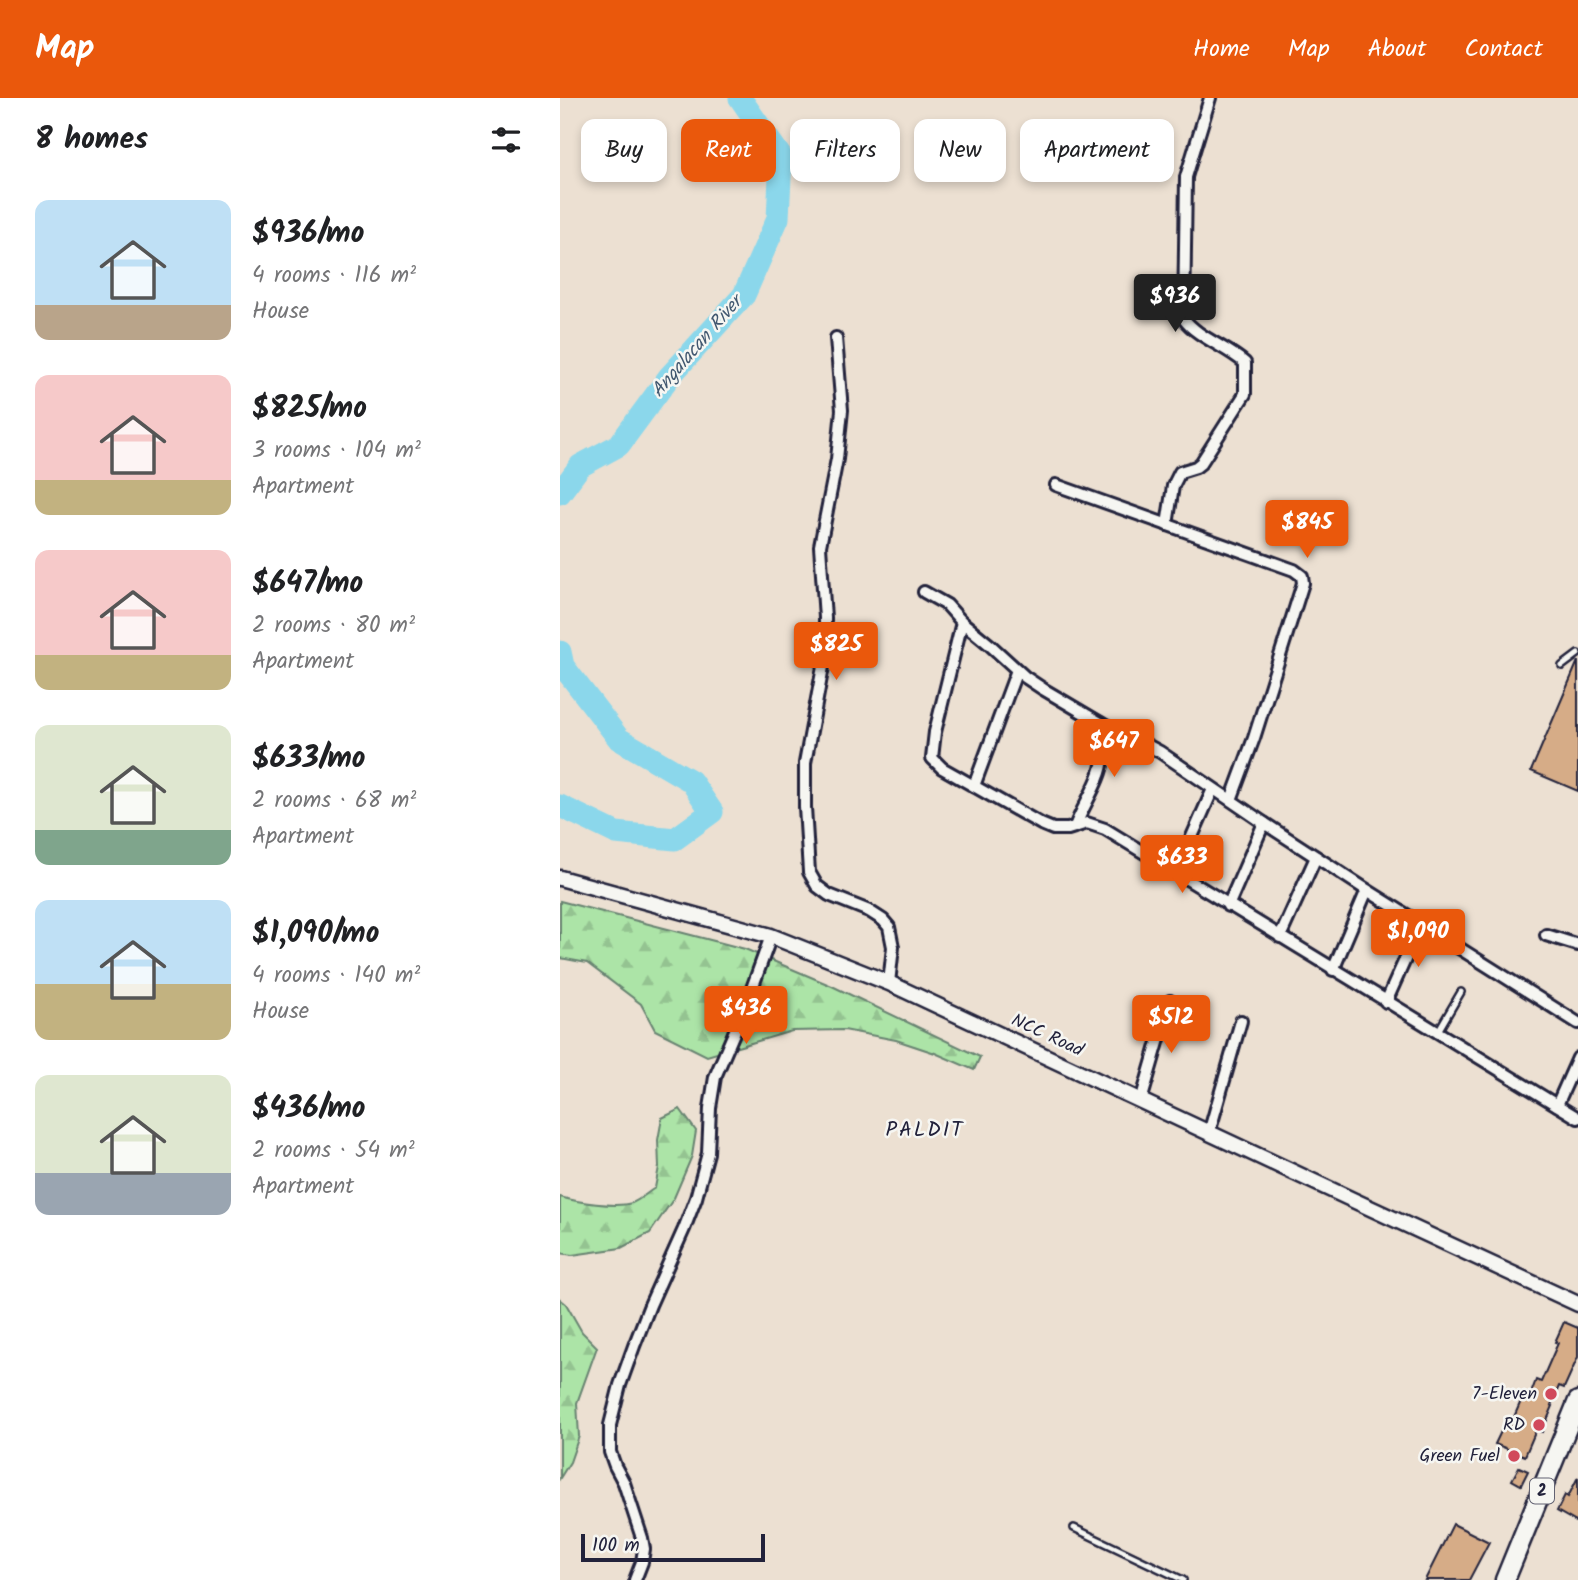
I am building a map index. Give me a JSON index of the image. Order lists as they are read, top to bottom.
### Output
{
  "streets": {
    "highway": ["2"],
    "street": ["NCC Road"]
  },
  "districts": ["PALDIT"],
  "water": ["Angalacan River"],
  "places": ["7-Eleven", "RD", "Green Fuel"],
  "scale_bar": "100 m",
  "page": {
    "header": "Map",
    "nav": [
      "Home",
      "Map",
      "About",
      "Contact"
    ],
    "heading": "8 homes",
    "chip": [
      "Buy",
      "Rent",
      "Filters",
      "New",
      "Apartment"
    ],
    "list": [
      {
        "name": "$936/mo",
        "note": "4 rooms · 116 m² · House"
      },
      {
        "name": "$825/mo",
        "note": "3 rooms · 104 m² · Apartment"
      },
      {
        "name": "$647/mo",
        "note": "2 rooms · 80 m² · Apartment"
      },
      {
        "name": "$633/mo",
        "note": "2 rooms · 68 m² · Apartment"
      },
      {
        "name": "$1,090/mo",
        "note": "4 rooms · 140 m² · House"
      },
      {
        "name": "$436/mo",
        "note": "2 rooms · 54 m² · Apartment"
      }
    ],
    "price": [
      "$936",
      "$845",
      "$825",
      "$647",
      "$633",
      "$1,090",
      "$436",
      "$512"
    ],
    "scale": "100 m"
  }
}
